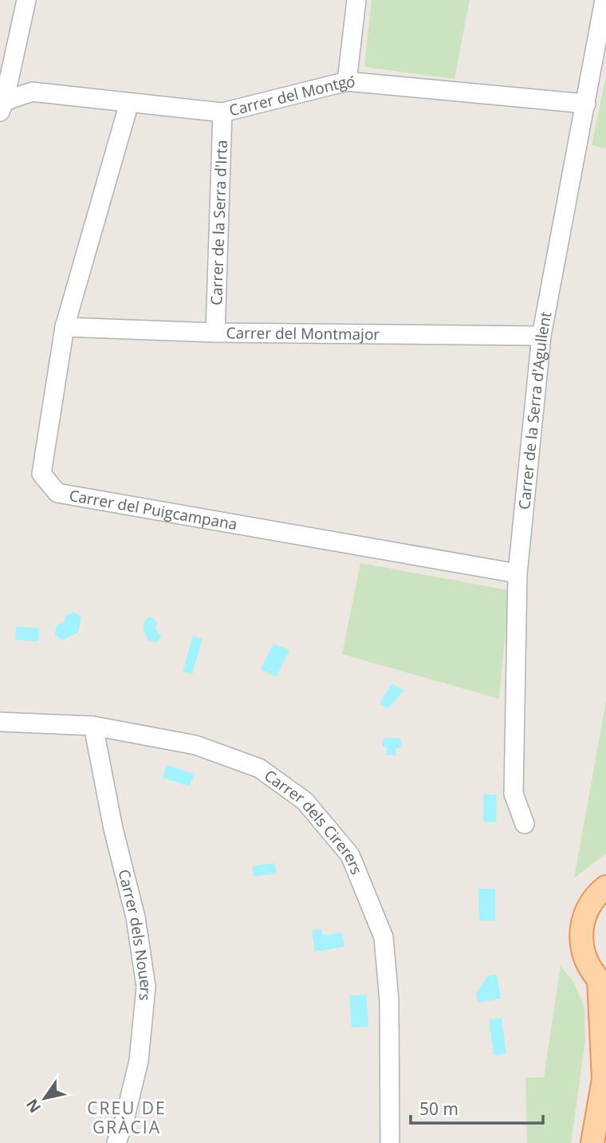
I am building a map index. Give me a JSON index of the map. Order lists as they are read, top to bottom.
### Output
{
  "streets": {
    "street": [
      "Carrer del Montgó",
      "Carrer de la Serra d'Irta",
      "Carrer del Montmajor",
      "Carrer de la Serra d'Agullent",
      "Carrer del Puigcampana",
      "Carrer dels Cirerers",
      "Carrer dels Nouers"
    ]
  },
  "crossings": [
    ["Carrer del Montgó", "Carrer de la Serra d'Irta"],
    ["Carrer del Montgó", "Carrer de la Serra d'Agullent"],
    ["Carrer del Montgó", "Carrer del Puigcampana"],
    ["Carrer de la Serra d'Irta", "Carrer del Montmajor"],
    ["Carrer del Montmajor", "Carrer de la Serra d'Agullent"],
    ["Carrer del Montmajor", "Carrer del Puigcampana"],
    ["Carrer de la Serra d'Agullent", "Carrer del Puigcampana"],
    ["Carrer dels Cirerers", "Carrer dels Nouers"]
  ],
  "districts": ["CREU DE GRÀCIA"],
  "scale_bar": "50 m",
  "north": "bottom left"
}
